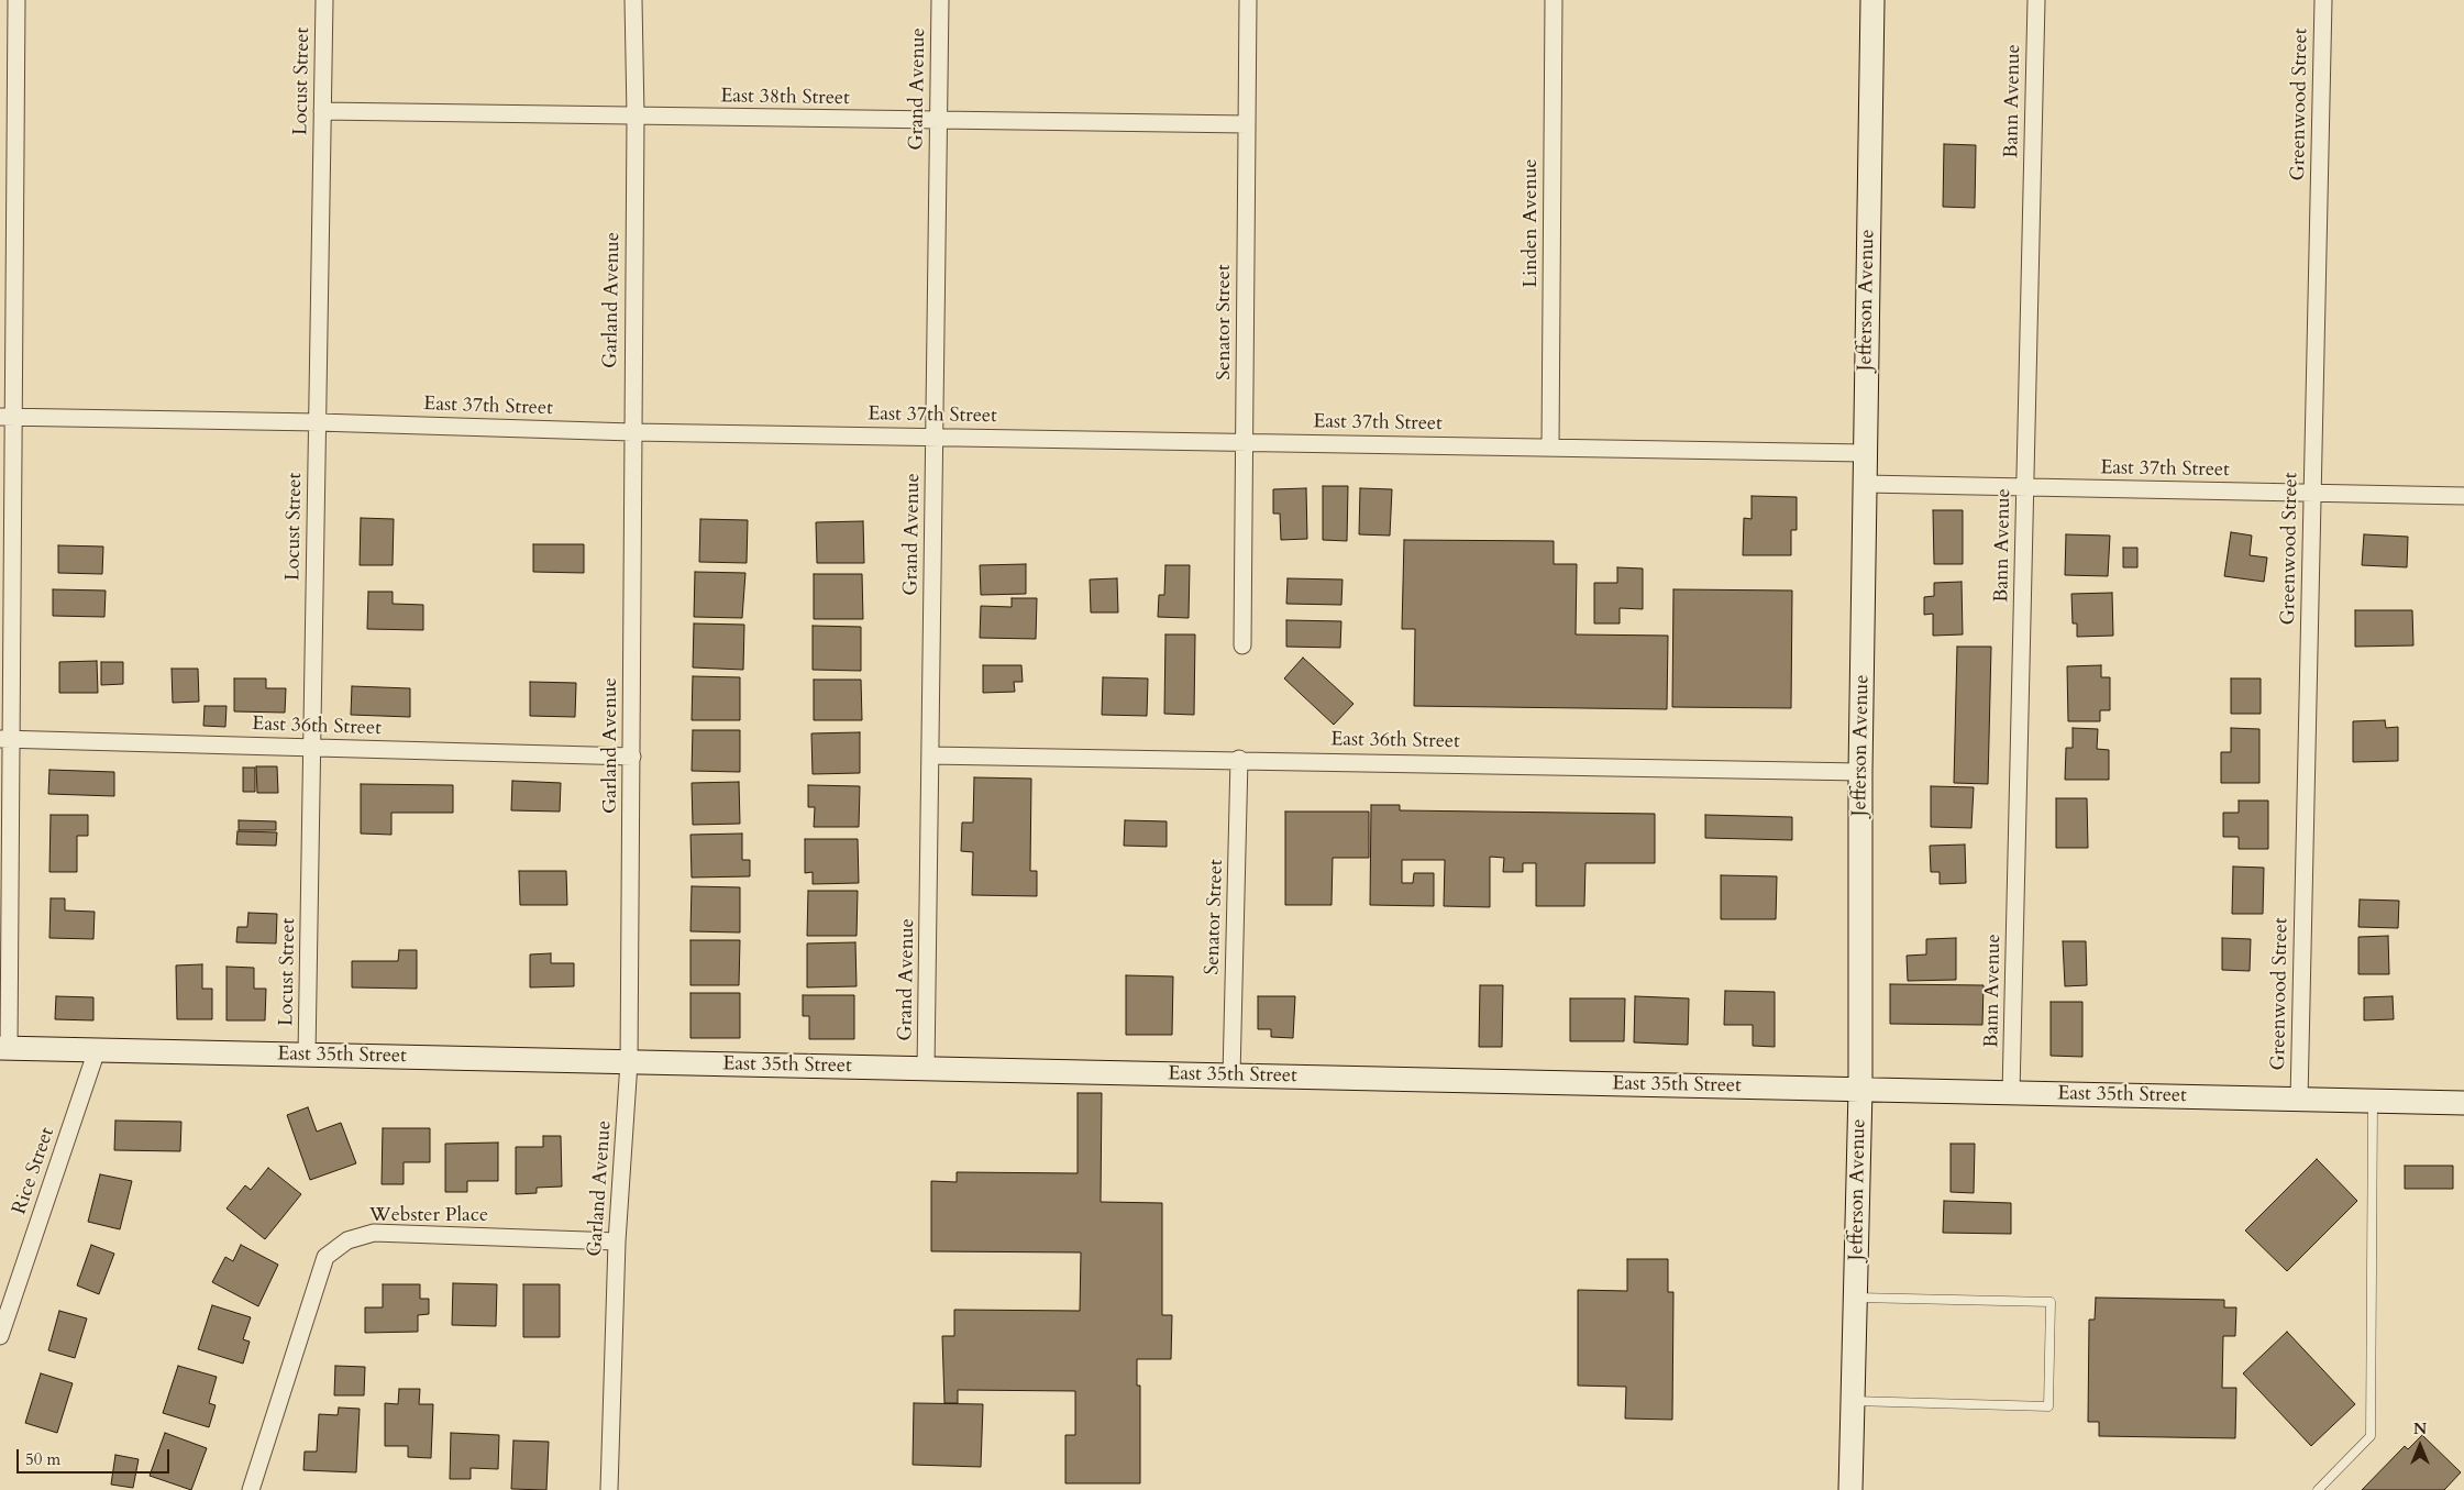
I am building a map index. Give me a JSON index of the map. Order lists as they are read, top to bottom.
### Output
{
  "streets": {
    "street": [
      "Locust Street",
      "Grand Avenue",
      "East 38th Street",
      "Bann Avenue",
      "Greenwood Street",
      "Linden Avenue",
      "Garland Avenue",
      "Jefferson Avenue",
      "Senator Street",
      "East 37th Street",
      "East 36th Street",
      "East 35th Street",
      "Rice Street",
      "Webster Place"
    ]
  },
  "crossings": [
    ["Locust Street", "East 38th Street"],
    ["Locust Street", "East 37th Street"],
    ["Locust Street", "East 36th Street"],
    ["Locust Street", "East 35th Street"],
    ["Grand Avenue", "East 38th Street"],
    ["Grand Avenue", "East 37th Street"],
    ["Grand Avenue", "East 36th Street"],
    ["Grand Avenue", "East 35th Street"],
    ["East 38th Street", "Garland Avenue"],
    ["East 38th Street", "Senator Street"],
    ["Bann Avenue", "East 37th Street"],
    ["Bann Avenue", "East 35th Street"],
    ["Greenwood Street", "East 37th Street"],
    ["Greenwood Street", "East 35th Street"],
    ["Linden Avenue", "East 37th Street"],
    ["Garland Avenue", "East 37th Street"],
    ["Garland Avenue", "East 36th Street"],
    ["Garland Avenue", "East 35th Street"],
    ["Garland Avenue", "Webster Place"],
    ["Jefferson Avenue", "East 37th Street"],
    ["Jefferson Avenue", "East 36th Street"],
    ["Jefferson Avenue", "East 35th Street"],
    ["Senator Street", "East 37th Street"],
    ["Senator Street", "East 36th Street"],
    ["Senator Street", "East 35th Street"],
    ["East 35th Street", "Rice Street"]
  ],
  "scale_bar": "50 m",
  "north": "top"
}
